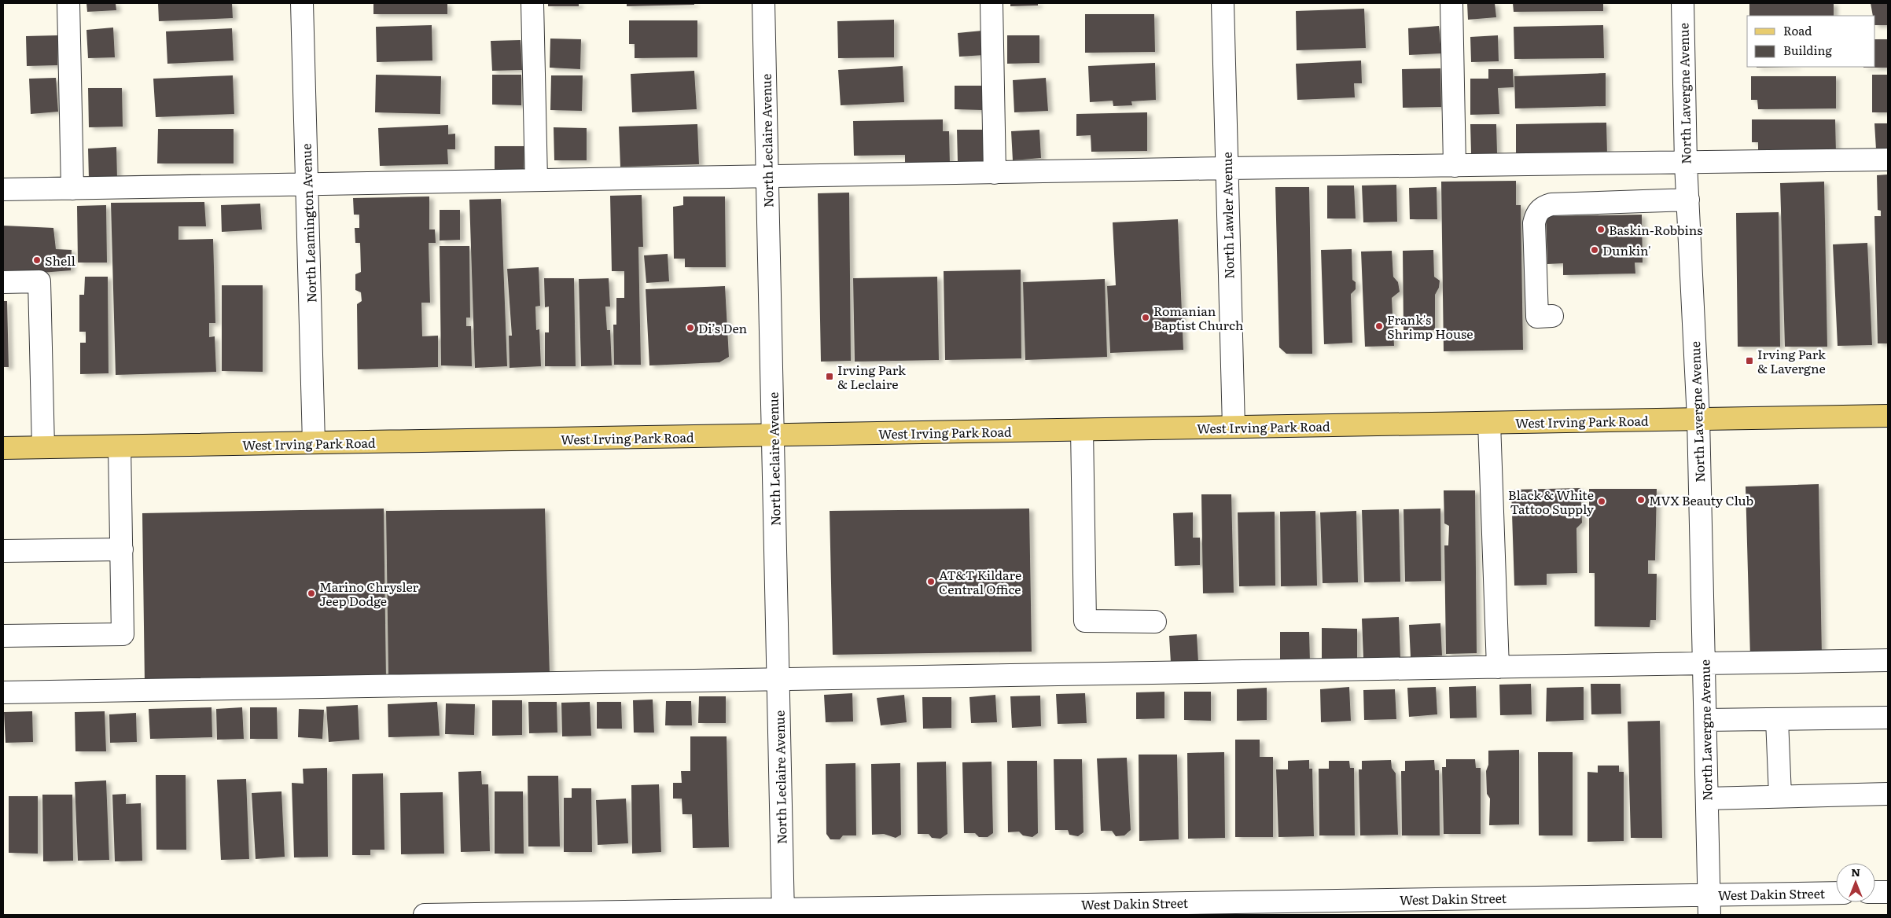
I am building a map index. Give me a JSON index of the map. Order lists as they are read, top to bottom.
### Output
{
  "streets": {
    "main road": ["West Irving Park Road"],
    "street": [
      "North Lavergne Avenue",
      "North Leclaire Avenue",
      "North Lawler Avenue",
      "North Leamington Avenue",
      "West Dakin Street"
    ]
  },
  "crossings": [
    ["North Lavergne Avenue", "West Irving Park Road"],
    ["North Lavergne Avenue", "West Dakin Street"],
    ["North Leclaire Avenue", "West Irving Park Road"],
    ["North Leclaire Avenue", "West Dakin Street"],
    ["North Lawler Avenue", "West Irving Park Road"],
    ["North Leamington Avenue", "West Irving Park Road"]
  ],
  "places": {
    "other": [
      "Baskin-Robbins",
      "Dunkin'",
      "Shell",
      "Romanian Baptist Church",
      "Frank's Shrimp House",
      "Di’s Den",
      "MVX Beauty Club",
      "Black & White Tattoo Supply",
      "AT&T Kildare Central Office",
      "Marino Chrysler Jeep Dodge"
    ],
    "transit": ["Irving Park & Lavergne", "Irving Park & Leclaire"]
  },
  "legend": ["Road", "Building"],
  "north": "top"
}
